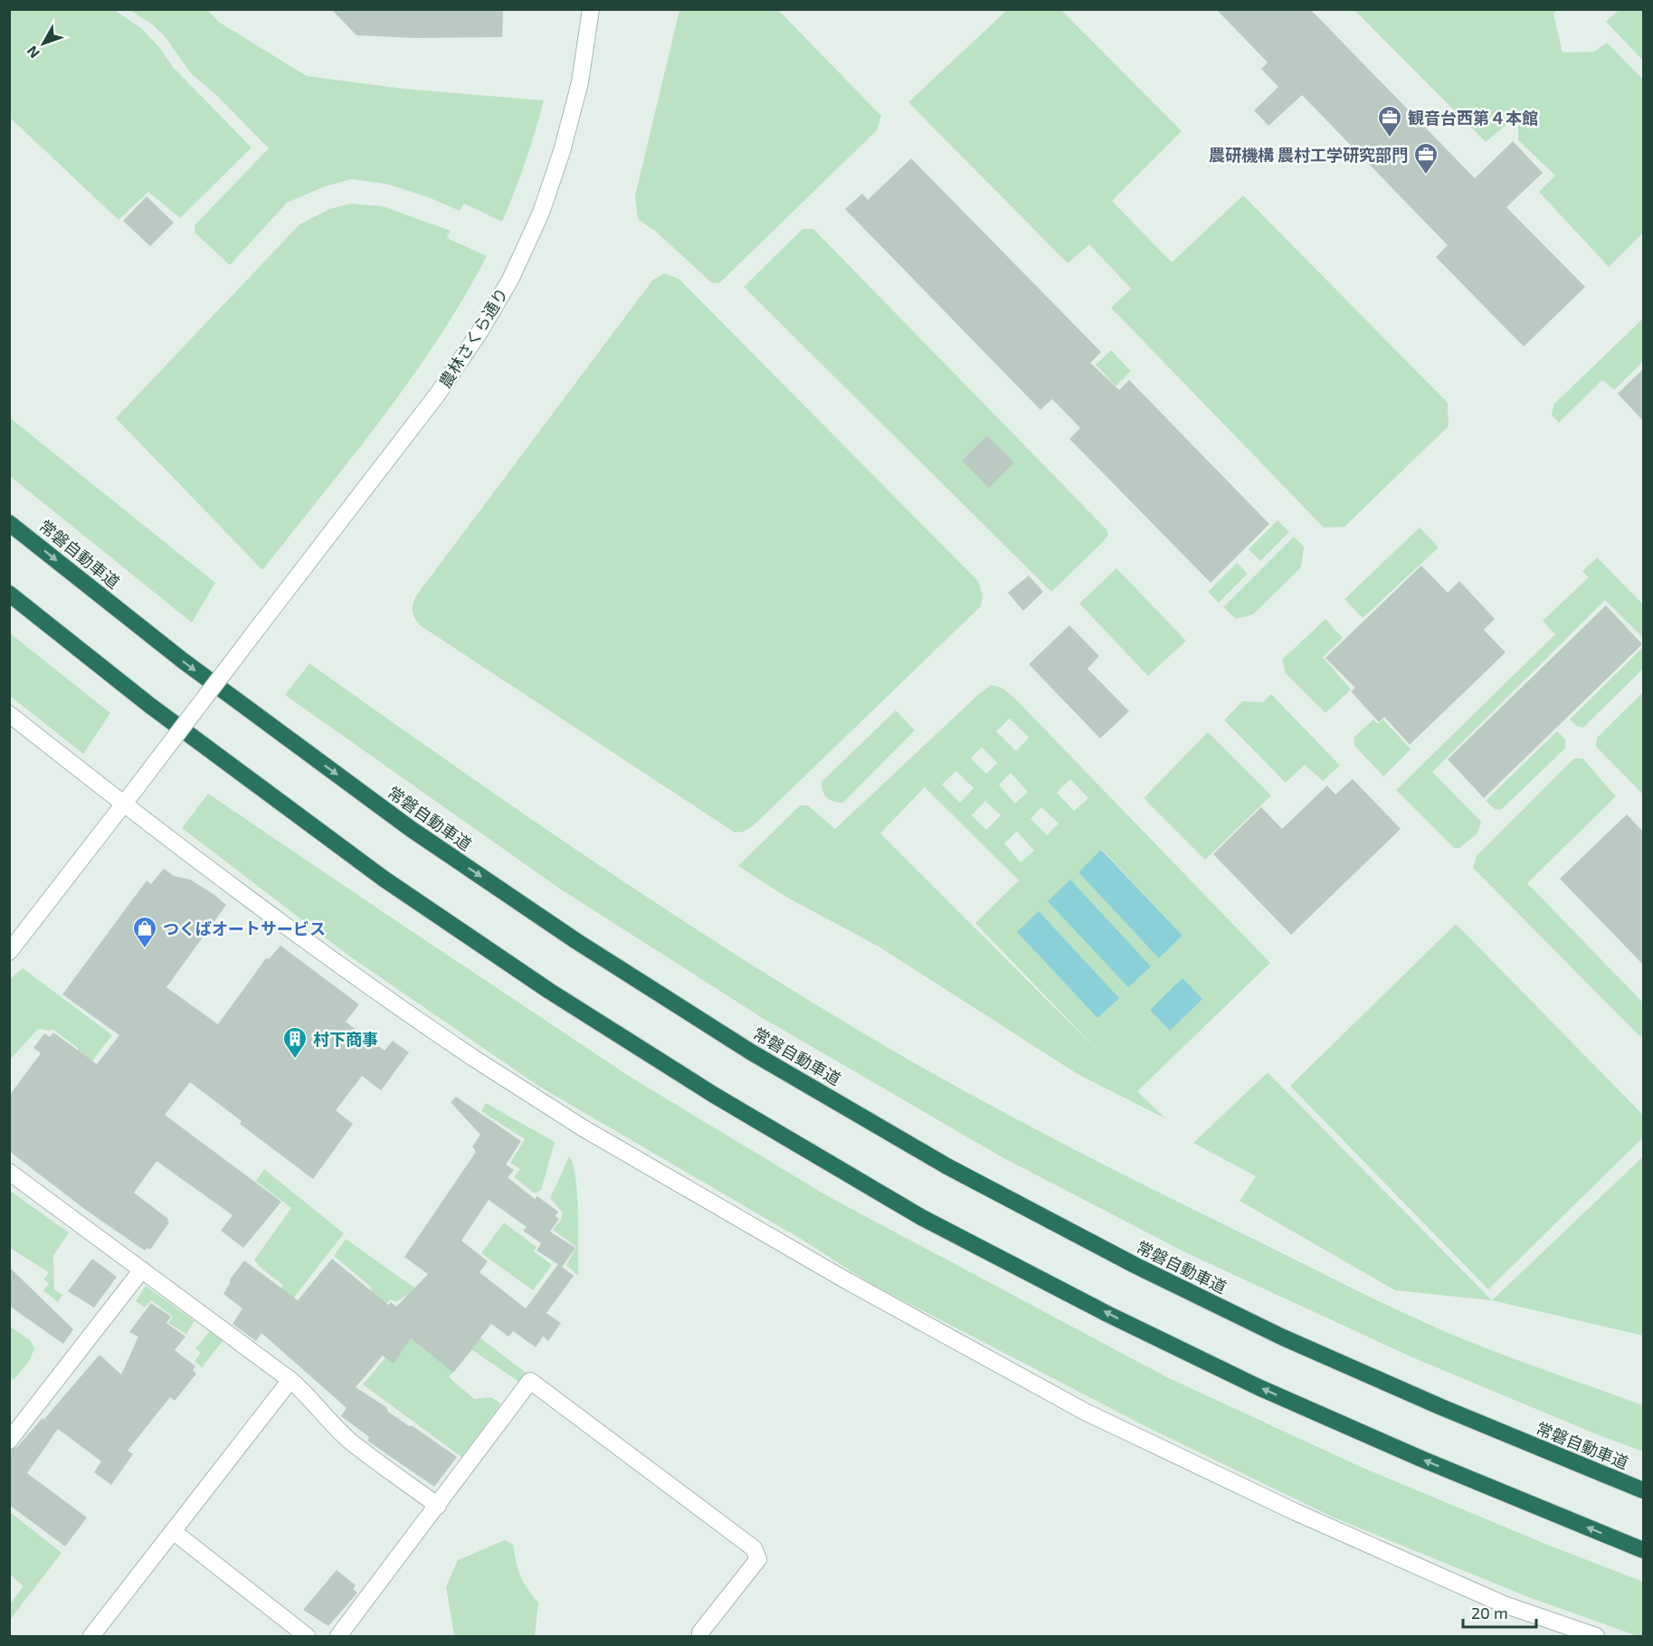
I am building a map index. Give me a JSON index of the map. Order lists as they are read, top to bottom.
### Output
{
  "streets": {
    "highway": ["常磐自動車道"],
    "street": ["農林さくら通り"]
  },
  "places": {
    "office": ["観音台西第４本館", "農研機構 農村工学研究部門"],
    "shop": ["つくばオートサービス"],
    "building": ["村下商事"]
  },
  "scale_bar": "20 m",
  "north": "bottom left"
}
